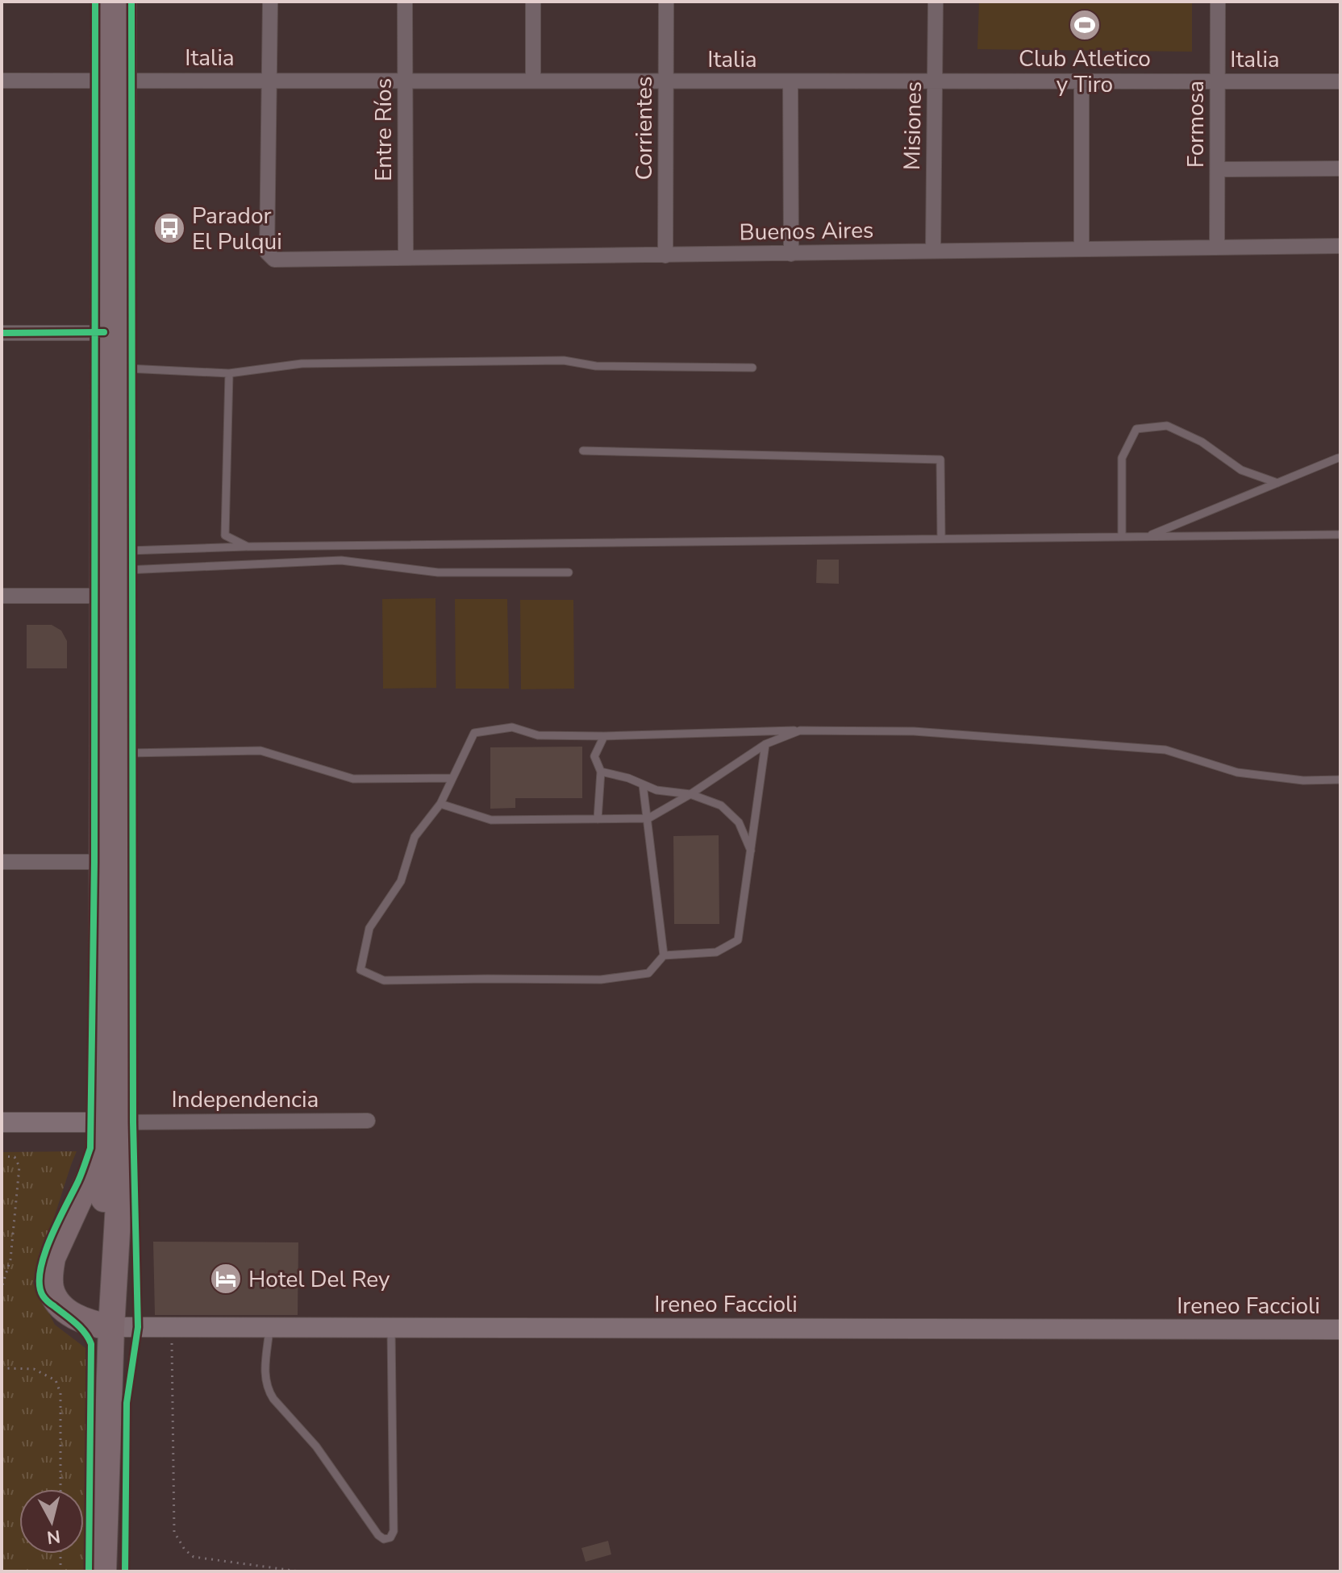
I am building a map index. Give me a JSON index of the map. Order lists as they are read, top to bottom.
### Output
{
  "streets": {
    "street": [
      "Italia",
      "Formosa",
      "Misiones",
      "Corrientes",
      "Entre Ríos",
      "Buenos Aires",
      "Independencia",
      "Ireneo Faccioli"
    ]
  },
  "crossings": [
    ["Italia", "Formosa"],
    ["Italia", "Misiones"],
    ["Italia", "Corrientes"],
    ["Italia", "Entre Ríos"],
    ["Italia", "Buenos Aires"],
    ["Formosa", "Buenos Aires"],
    ["Misiones", "Buenos Aires"],
    ["Corrientes", "Buenos Aires"],
    ["Entre Ríos", "Buenos Aires"]
  ],
  "places": {
    "sports": ["Club Atletico y Tiro"],
    "bus stop": ["Parador El Pulqui"],
    "hotel": ["Hotel Del Rey"]
  },
  "north": "bottom"
}
